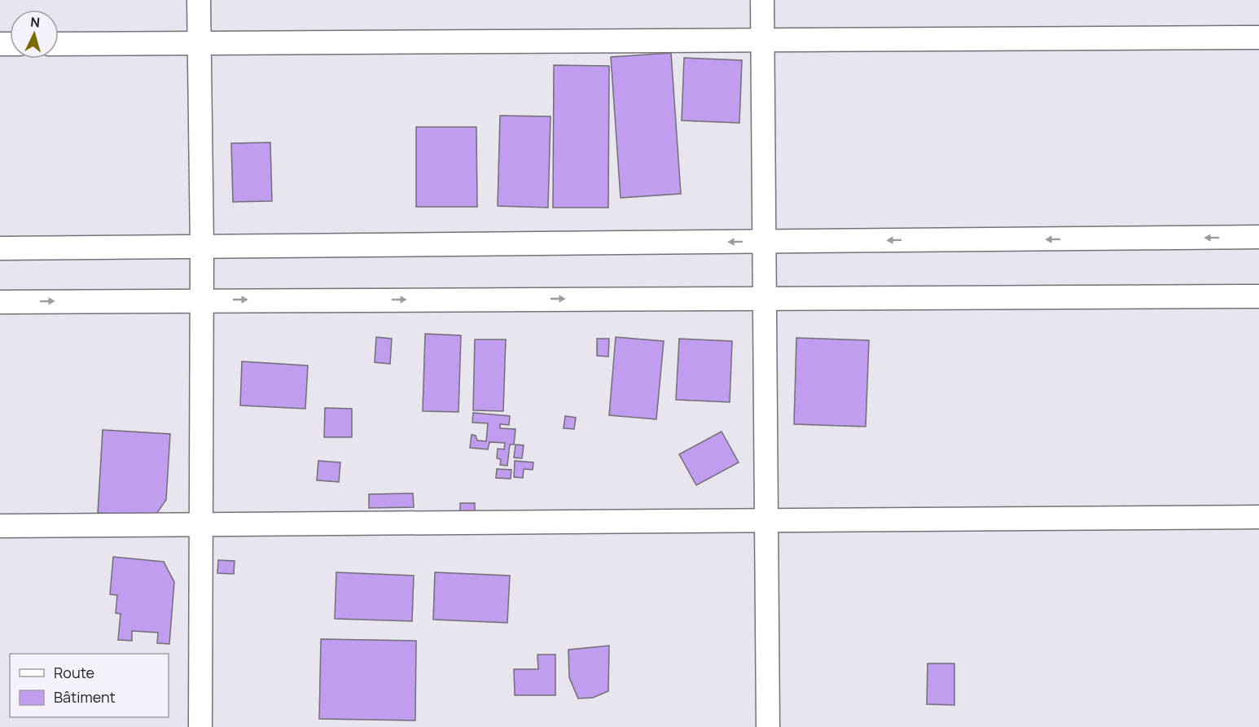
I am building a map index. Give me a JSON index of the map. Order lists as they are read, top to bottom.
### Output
{
  "legend": ["Route", "Bâtiment"],
  "north": "top"
}
